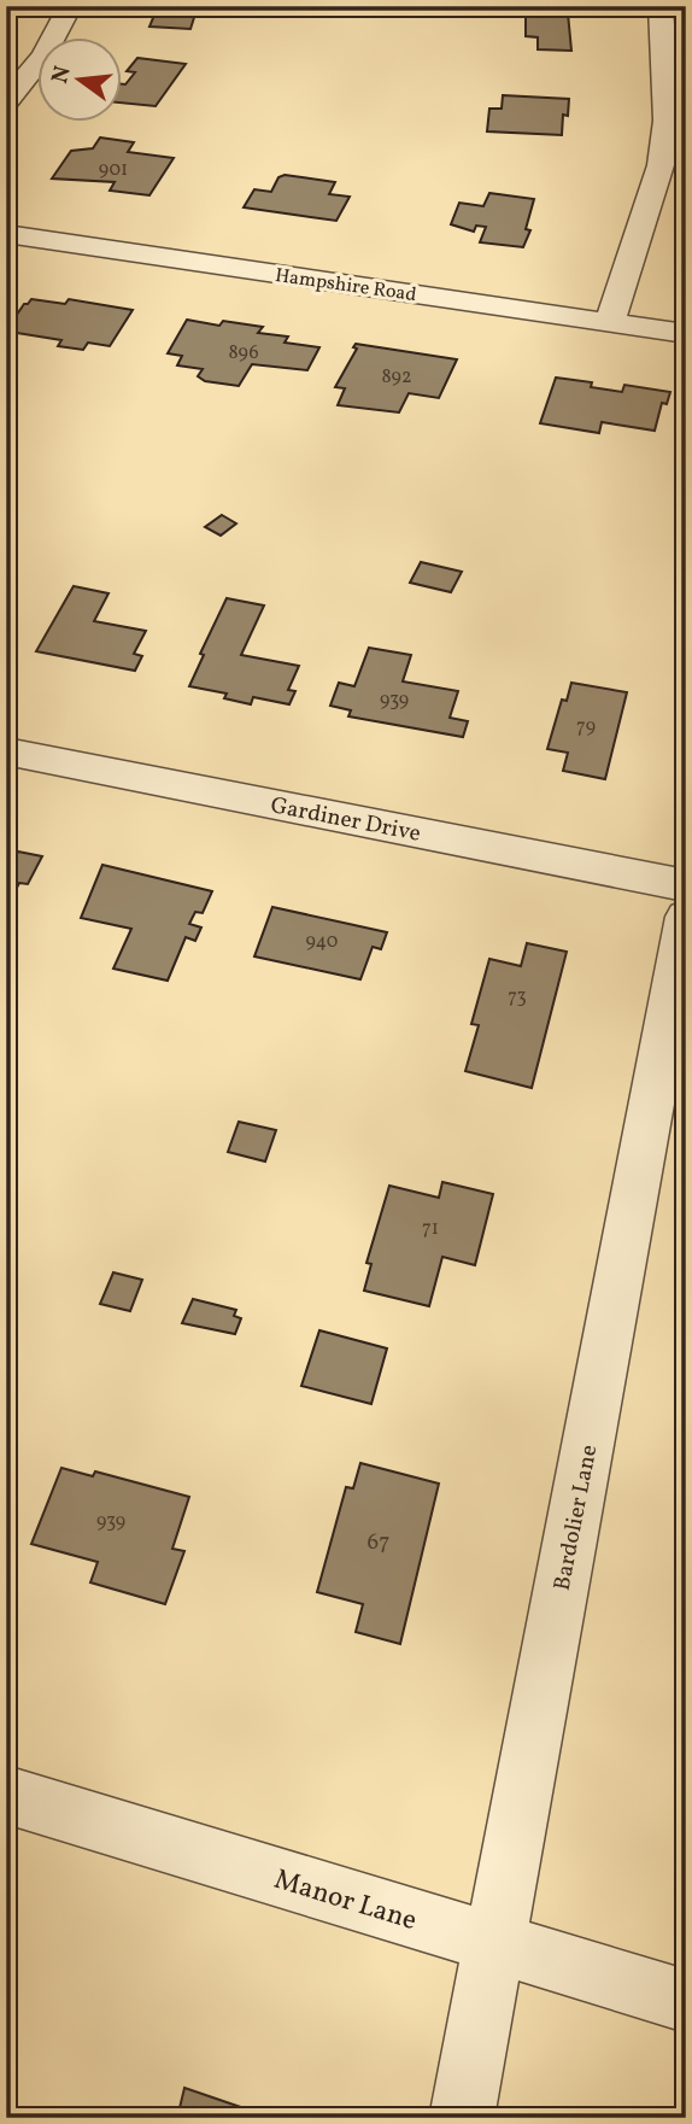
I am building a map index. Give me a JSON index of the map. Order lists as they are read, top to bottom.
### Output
{
  "streets": {
    "street": [
      "Hampshire Road",
      "Gardiner Drive",
      "Bardolier Lane",
      "Manor Lane"
    ]
  },
  "crossings": [
    ["Bardolier Lane", "Manor Lane"]
  ],
  "house_numbers": [
    "901",
    "896",
    "892",
    "939",
    "79",
    "940",
    "73",
    "71",
    "939",
    "67"
  ],
  "north": "left"
}
